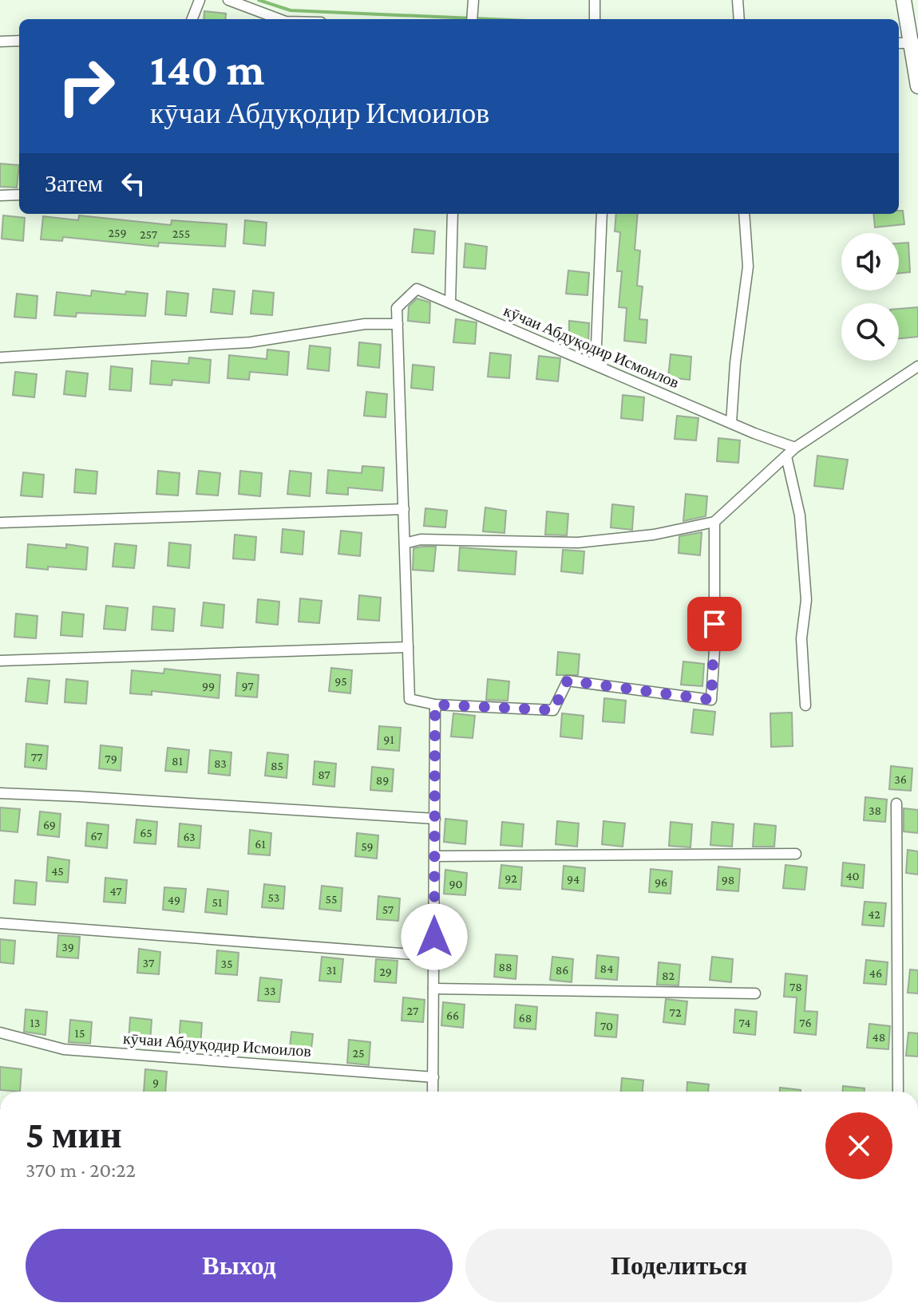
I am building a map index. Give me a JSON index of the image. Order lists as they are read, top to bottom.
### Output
{
  "streets": {
    "street": ["кӯчаи Абдуқодир Исмоилов"]
  },
  "house_numbers": [
    "259",
    "255",
    "257",
    "95",
    "99",
    "97",
    "91",
    "77",
    "79",
    "81",
    "83",
    "85",
    "87",
    "36",
    "89",
    "38",
    "69",
    "65",
    "67",
    "63",
    "61",
    "59",
    "45",
    "40",
    "92",
    "94",
    "98",
    "96",
    "90",
    "47",
    "53",
    "55",
    "49",
    "51",
    "57",
    "42",
    "39",
    "37",
    "35",
    "88",
    "84",
    "31",
    "86",
    "29",
    "46",
    "82",
    "78",
    "33",
    "27",
    "72",
    "66",
    "68",
    "13",
    "74",
    "76",
    "70",
    "15",
    "48",
    "25",
    "9"
  ],
  "page": {
    "turn": ["140 m", "кӯчаи Абдуқодир Исмоилов"],
    "then": "Затем",
    "heading": ["5 мин", "370 m · 20:22"],
    "buttons": ["Выход", "Поделиться"]
  }
}
